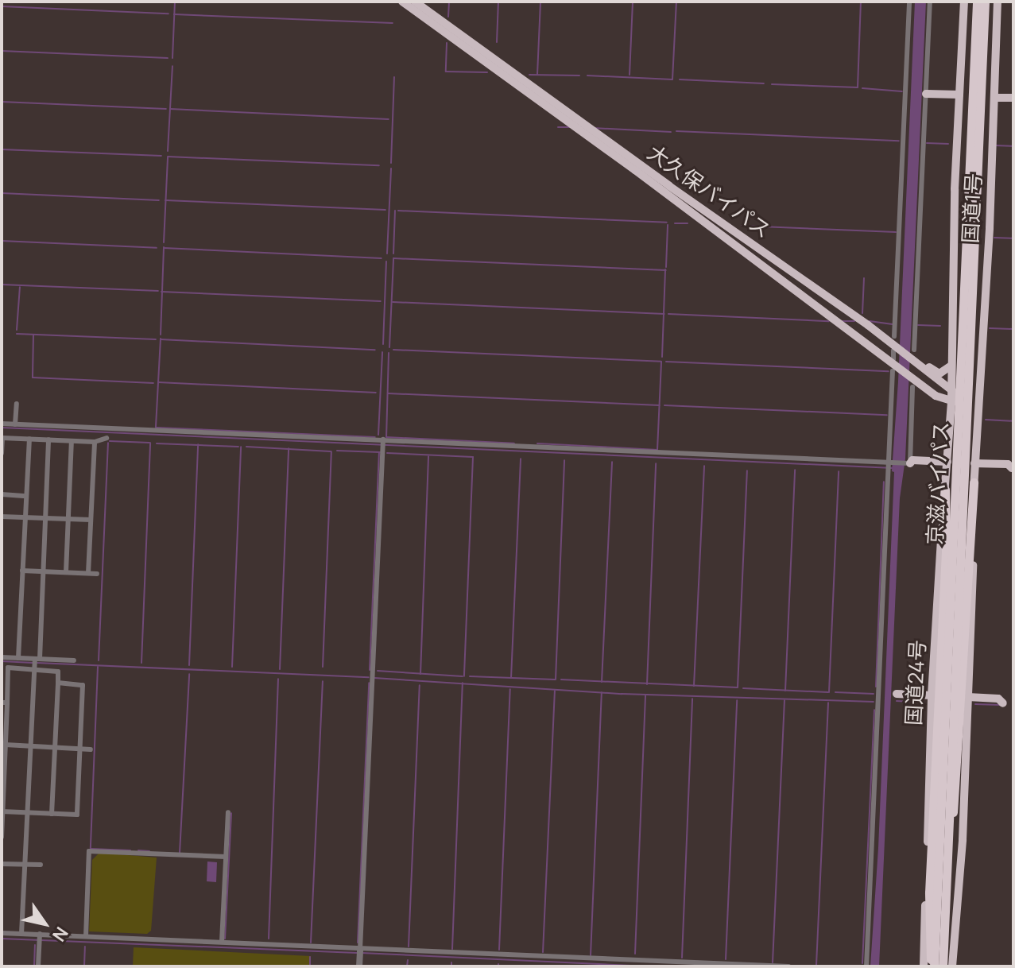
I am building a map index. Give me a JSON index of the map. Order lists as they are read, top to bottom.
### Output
{
  "streets": {
    "highway": [
      "大久保バイパス",
      "国道1号",
      "京滋バイパス",
      "国道24号"
    ]
  },
  "crossings": [
    ["大久保バイパス", "国道1号"],
    ["大久保バイパス", "国道24号"],
    ["国道1号", "国道24号"]
  ],
  "north": "bottom right"
}
